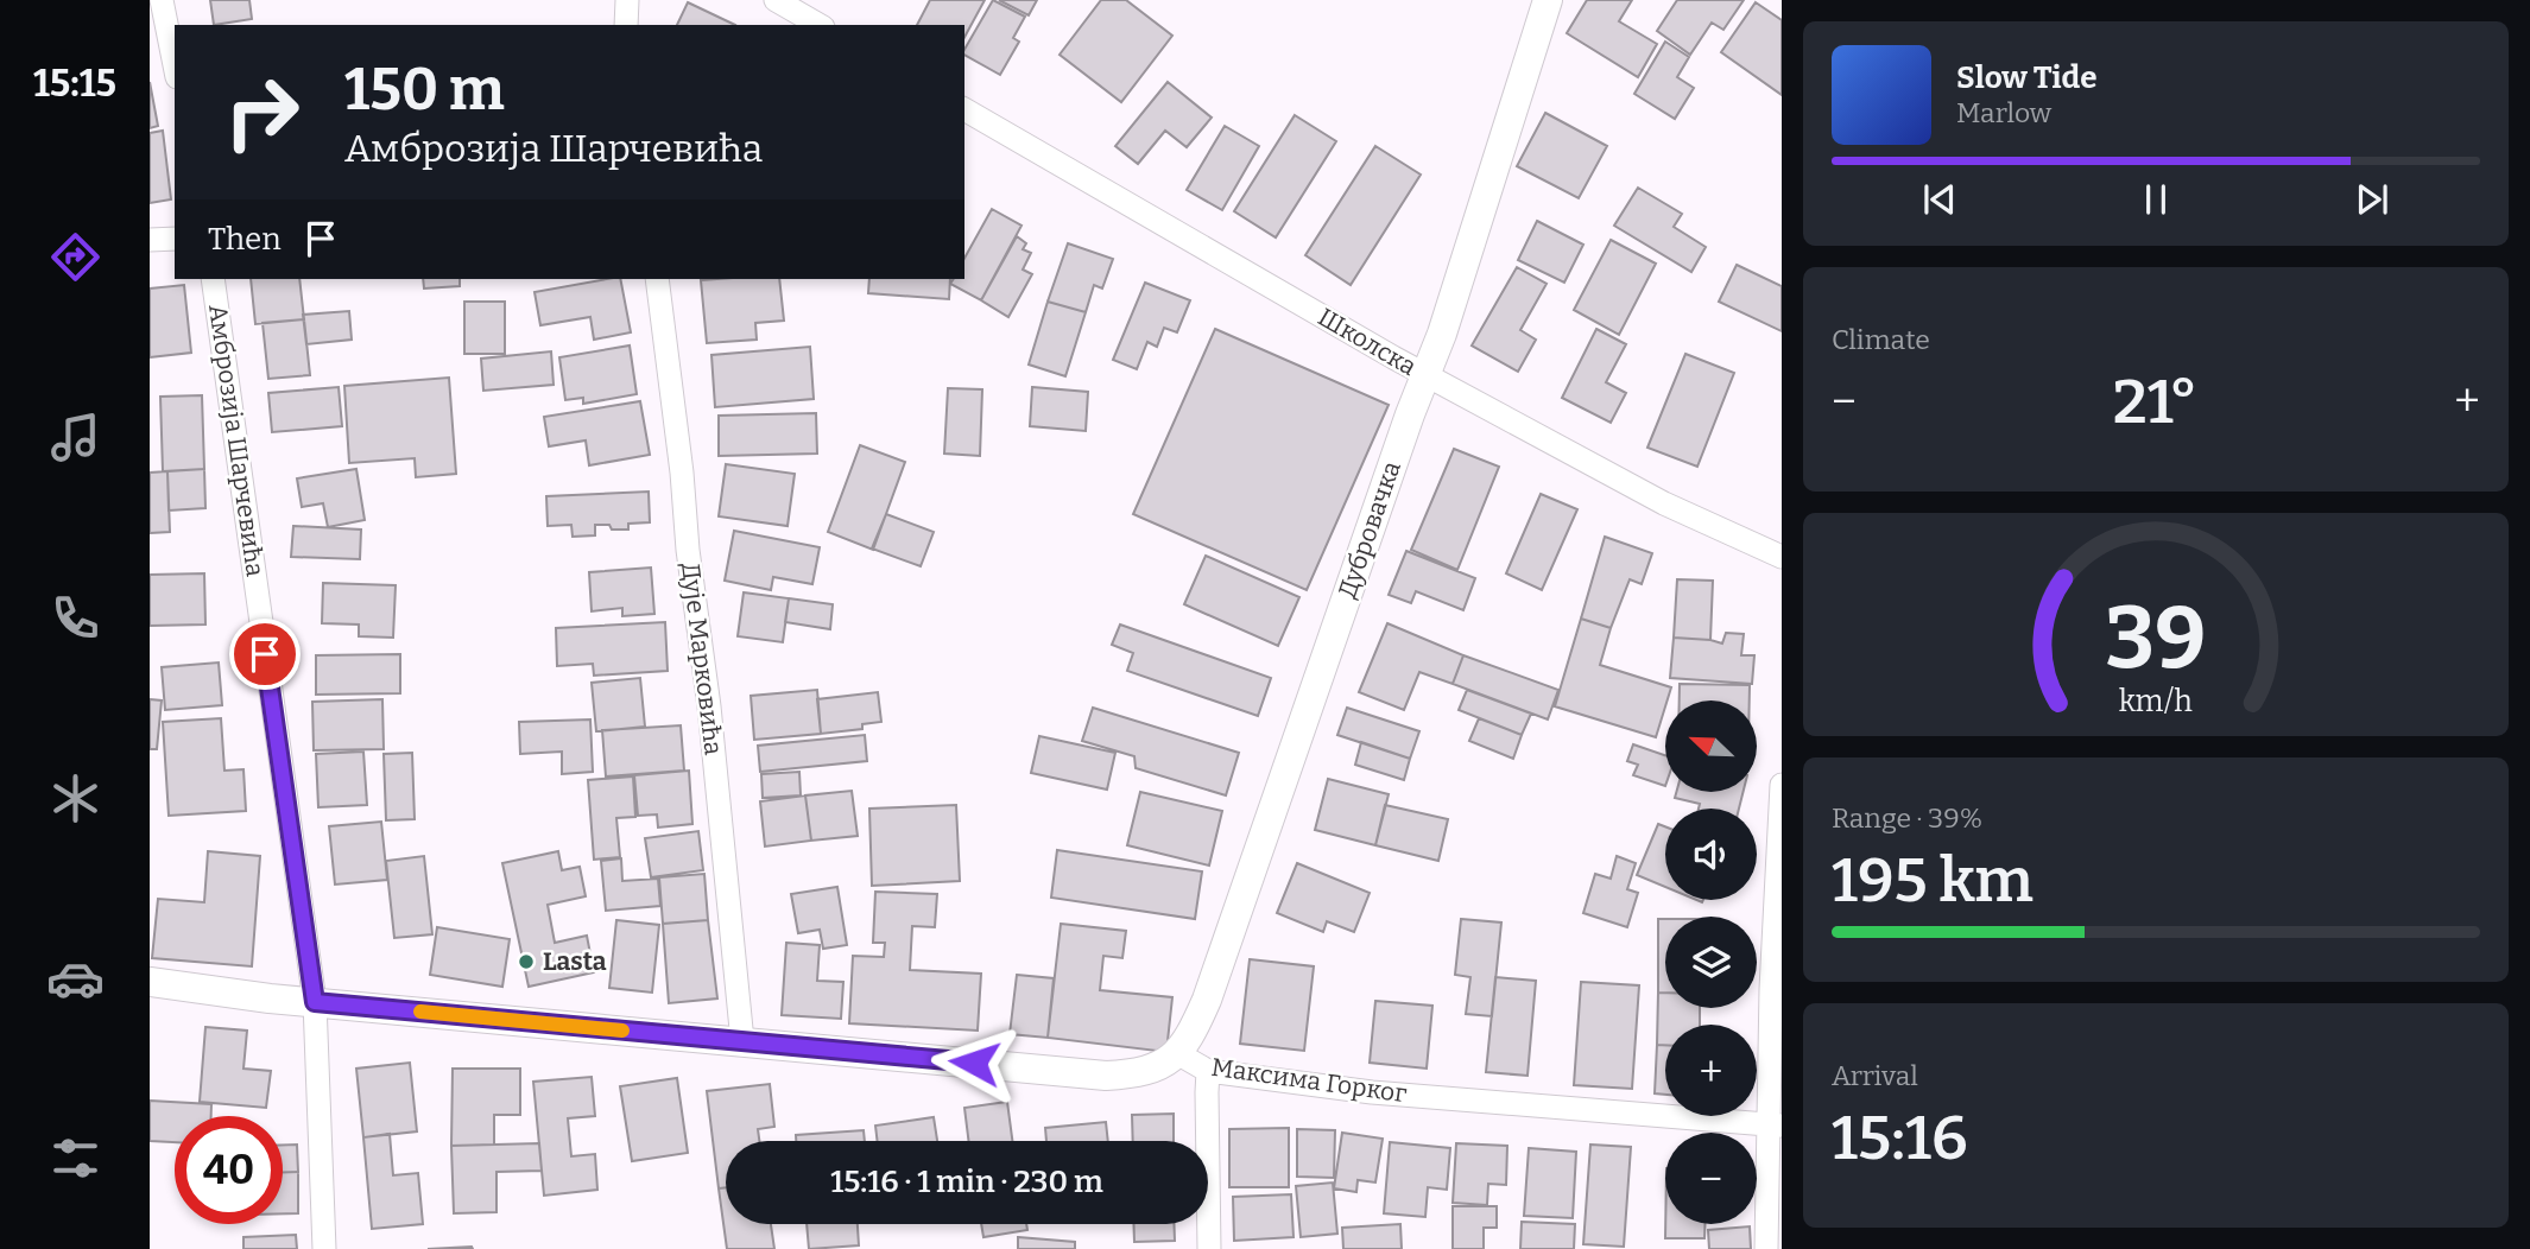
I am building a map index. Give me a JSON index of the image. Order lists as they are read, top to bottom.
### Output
{
  "streets": {
    "street": [
      "Школска",
      "Амброзија Шарчевића",
      "Дубровачка",
      "Дује Марковића",
      "Максима Горког"
    ]
  },
  "crossings": [
    ["Школска", "Дубровачка"],
    ["Амброзија Шарчевића", "Максима Горког"],
    ["Дубровачка", "Максима Горког"],
    ["Дује Марковића", "Максима Горког"]
  ],
  "places": ["Lasta"],
  "north": "top left",
  "page": {
    "tabs": "15:15",
    "turn": ["150 m", "Амброзија Шарчевића"],
    "song": ["Slow Tide", "Marlow"],
    "then": "Then",
    "tile": [
      "Climate",
      ["Range · 39%", "195 km"],
      ["Arrival", "15:16"]
    ],
    "heat": ["−", "21°", "+"],
    "map_buttons": ["+", "−"],
    "limit": "40",
    "trip": "15:16 · 1 min · 230 m",
    "gauge": ["39", "km/h"]
  }
}
